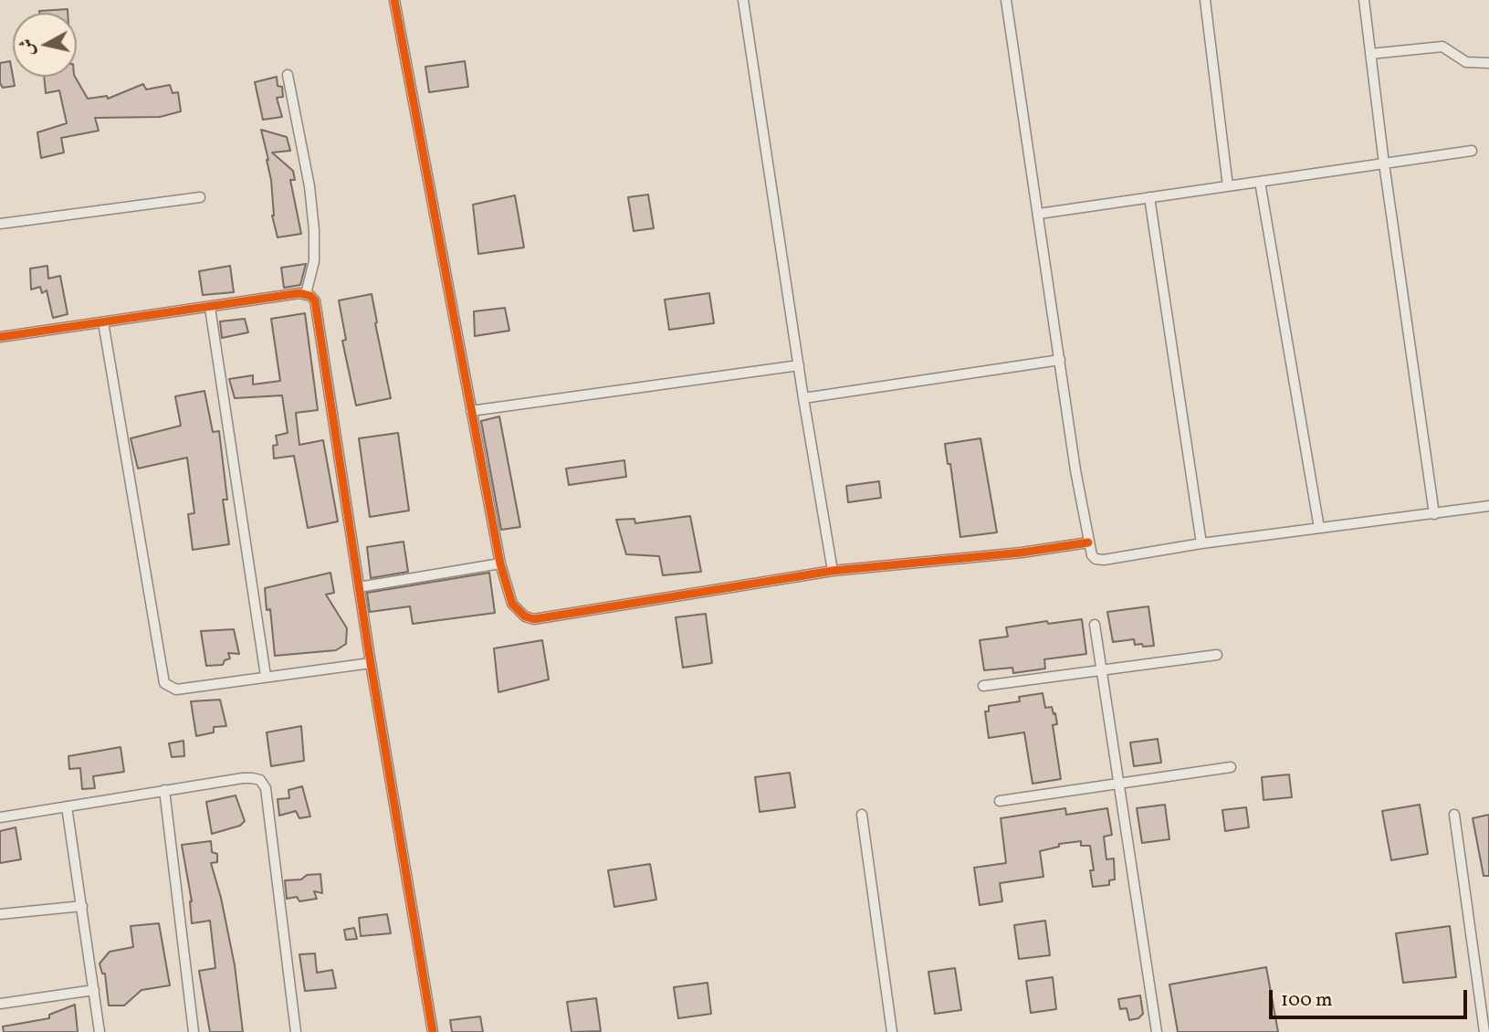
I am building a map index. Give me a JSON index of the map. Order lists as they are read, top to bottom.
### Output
{
  "scale_bar": "100 m",
  "north": "left"
}
